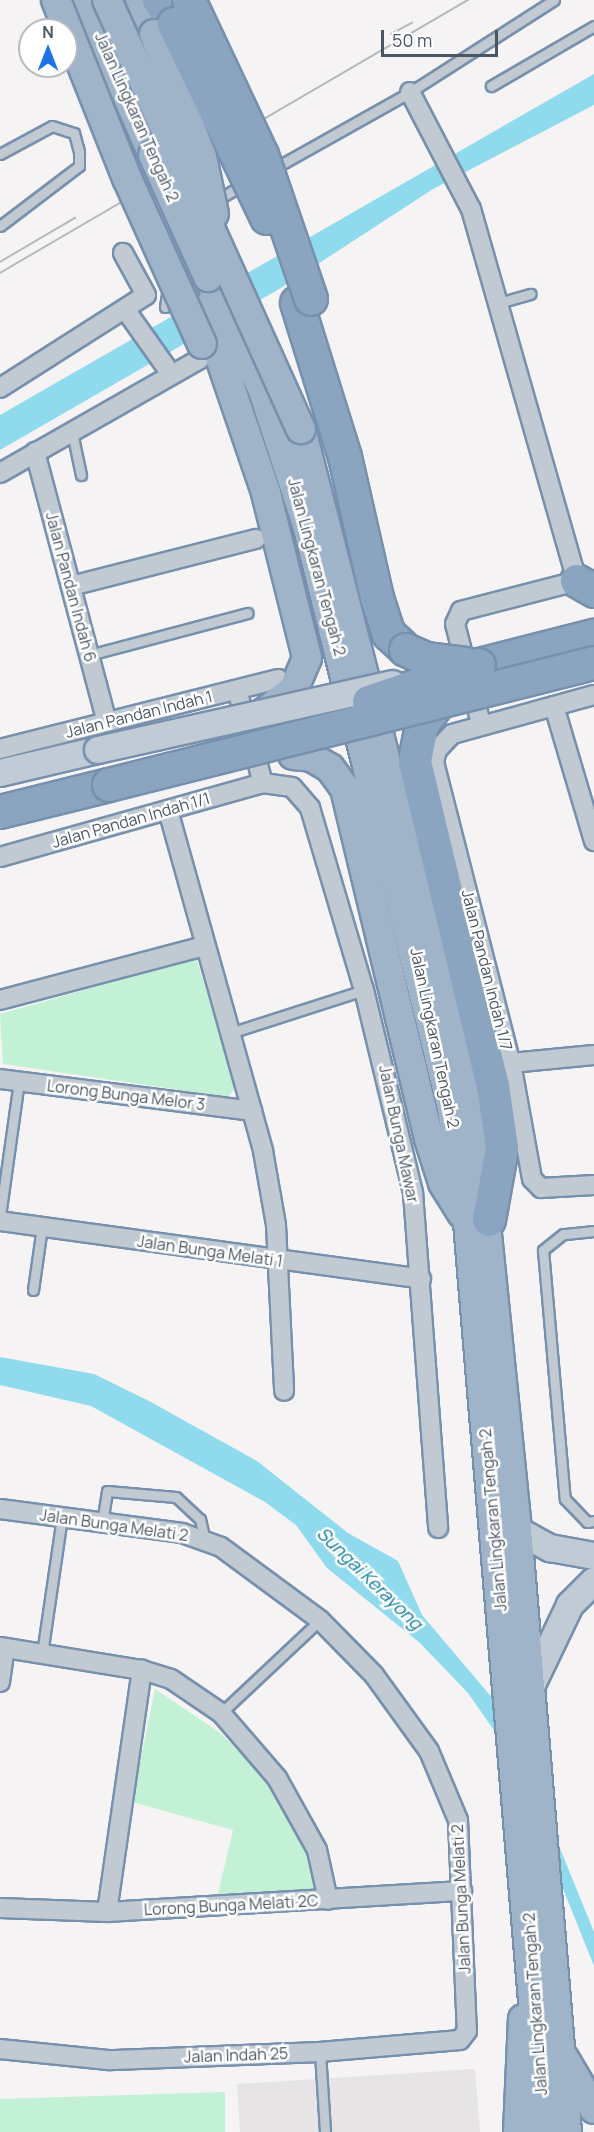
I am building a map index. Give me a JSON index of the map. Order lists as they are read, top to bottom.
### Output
{
  "streets": {
    "highway": ["Jalan Lingkaran Tengah 2"],
    "street": [
      "Jalan Pandan Indah 6",
      "Jalan Pandan Indah 1",
      "Jalan Pandan Indah 1/1",
      "Jalan Pandan Indah 1/7",
      "Lorong Bunga Melor 3",
      "Jalan Bunga Mawar",
      "Jalan Bunga Melati 1",
      "Jalan Bunga Melati 2",
      "Lorong Bunga Melati 2C",
      "Jalan Indah 25"
    ]
  },
  "crossings": [
    ["Jalan Pandan Indah 6", "Jalan Pandan Indah 1"],
    ["Jalan Pandan Indah 1/1", "Jalan Bunga Mawar"],
    ["Jalan Bunga Mawar", "Jalan Bunga Melati 1"],
    ["Jalan Bunga Melati 2", "Lorong Bunga Melati 2C"],
    ["Jalan Bunga Melati 2", "Jalan Indah 25"]
  ],
  "water": ["Sungai Kerayong"],
  "scale_bar": "50 m",
  "north": "top"
}
